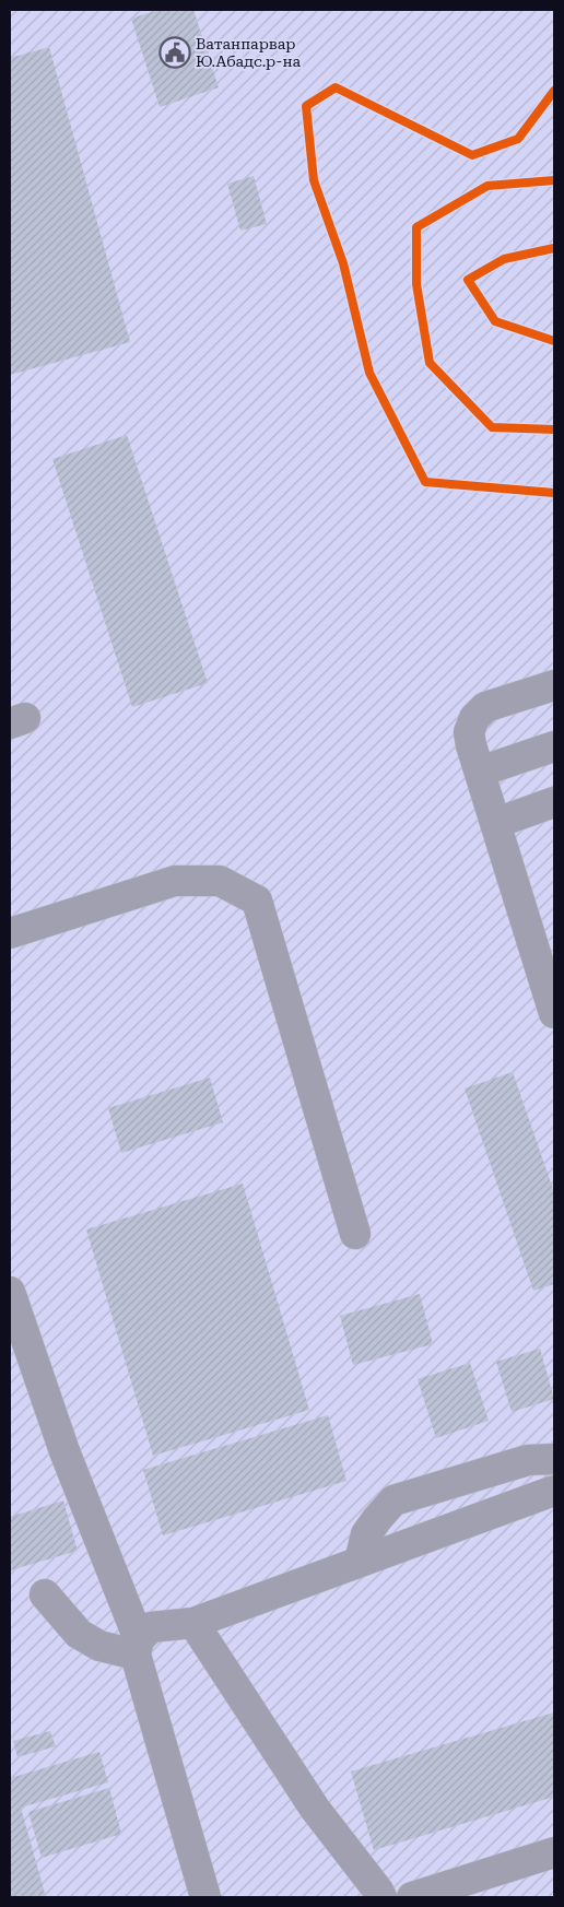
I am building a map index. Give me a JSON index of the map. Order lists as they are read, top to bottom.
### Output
{
  "places": {
    "public building": ["Ватанпарвар Ю.Абадс.р-на"]
  }
}
